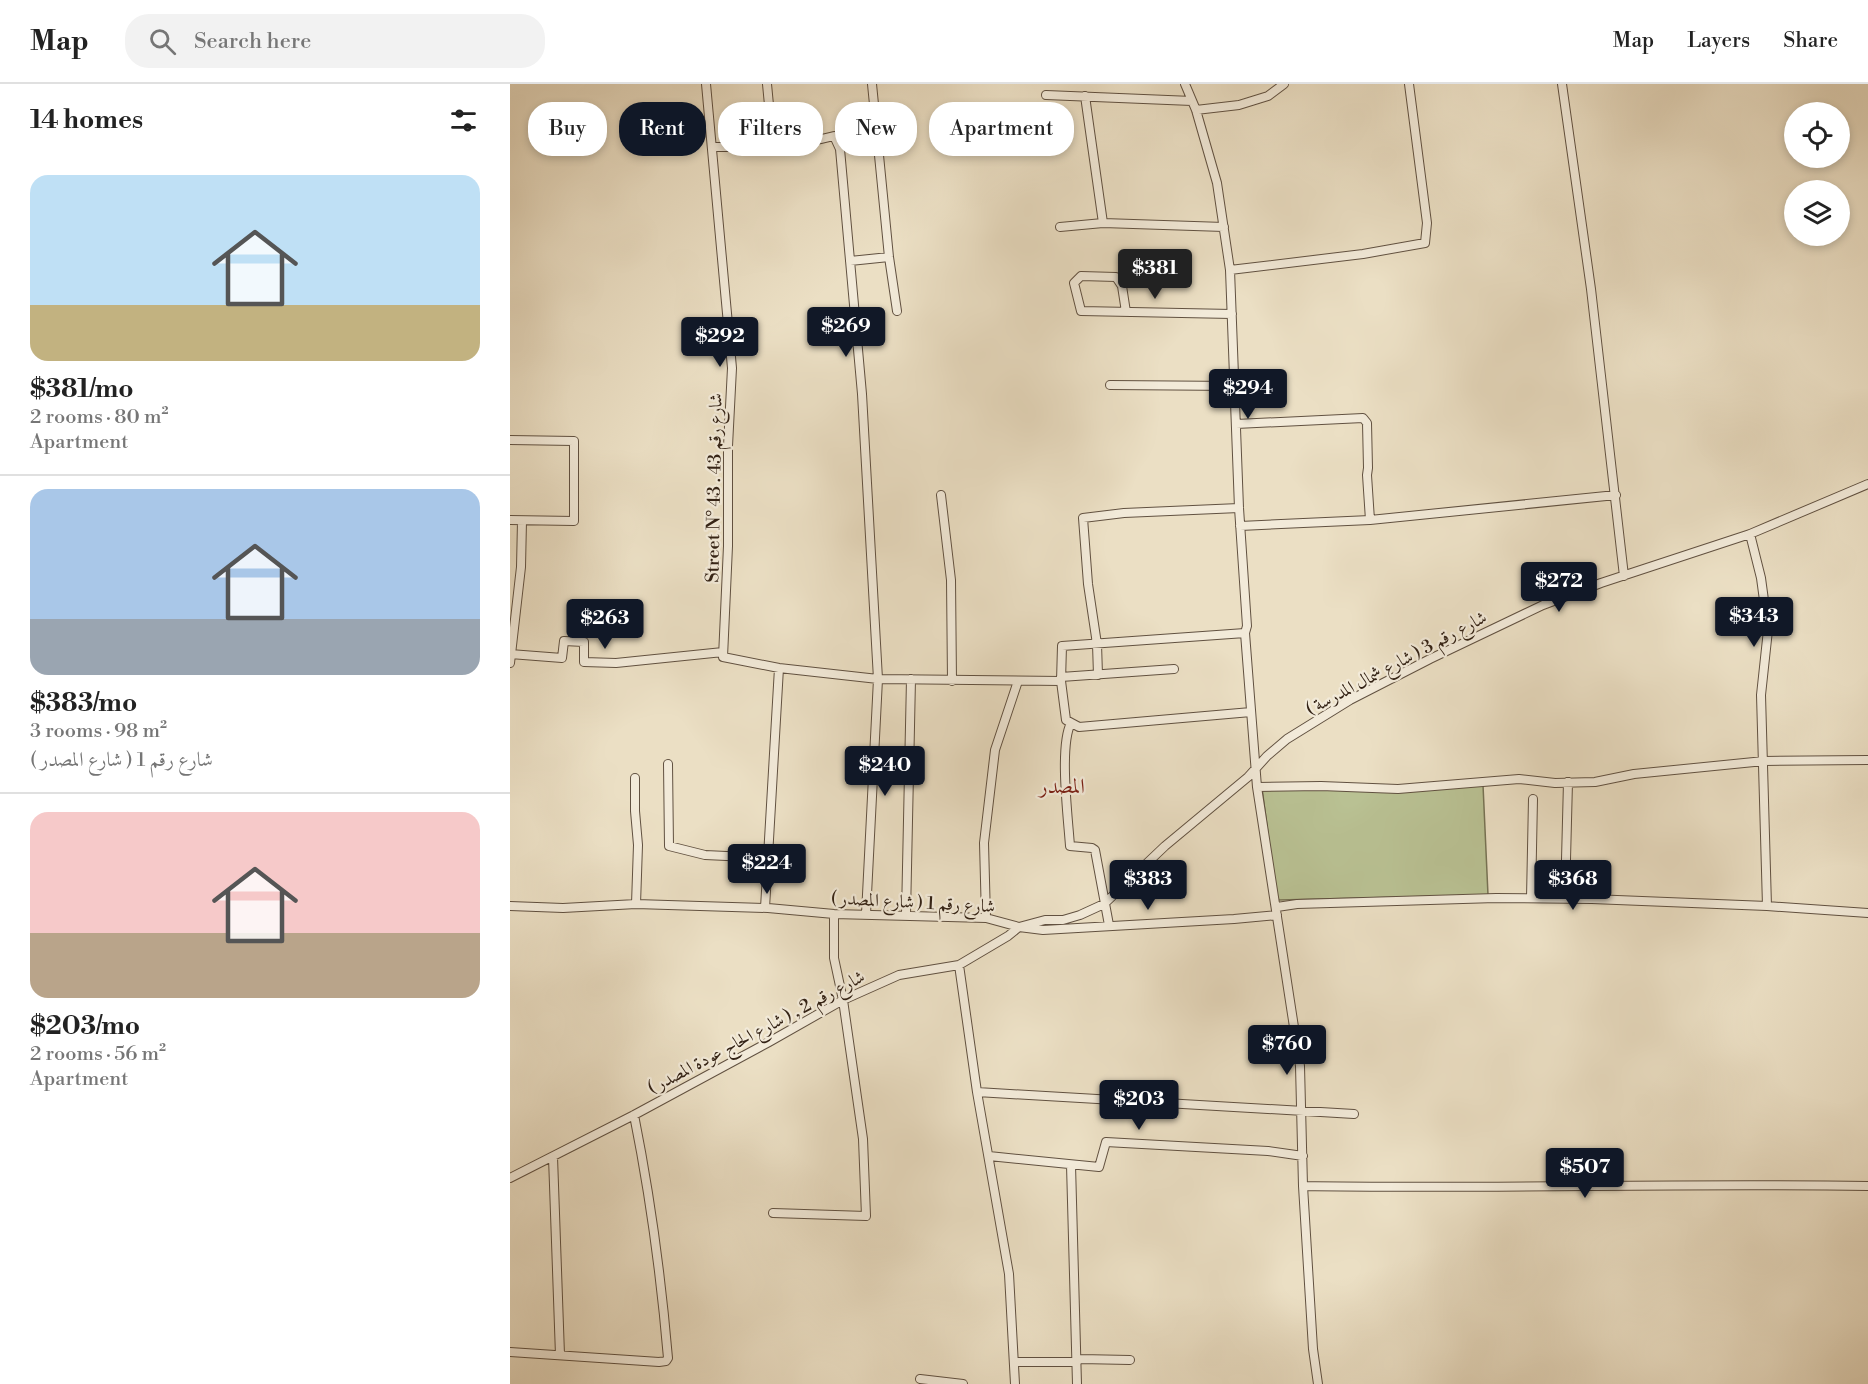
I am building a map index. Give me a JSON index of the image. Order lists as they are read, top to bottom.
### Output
{
  "streets": {
    "street": [
      "Street N° 43 . شارع رقم 43",
      "شارع رقم 3 ( شارع شمال المدرسة )",
      "شارع رقم 1 ( شارع المصدر )",
      "شارع رقم 2 , ( شارع الحاج عودة المصدر )"
    ]
  },
  "crossings": [
    ["شارع رقم 3 ( شارع شمال المدرسة )", "شارع رقم 1 ( شارع المصدر )"],
    ["شارع رقم 3 ( شارع شمال المدرسة )", "شارع رقم 2 , ( شارع الحاج عودة المصدر )"],
    ["شارع رقم 1 ( شارع المصدر )", "شارع رقم 2 , ( شارع الحاج عودة المصدر )"]
  ],
  "districts": ["المصدر"],
  "page": {
    "header": "Map",
    "search": "Search here",
    "nav": ["Map", "Layers", "Share"],
    "heading": "14 homes",
    "chip": [
      "Buy",
      "Rent",
      "Filters",
      "New",
      "Apartment"
    ],
    "list": [
      {
        "name": "$381/mo",
        "note": "2 rooms · 80 m² · Apartment"
      },
      {
        "name": "$383/mo",
        "note": "3 rooms · 98 m² · شارع رقم 1 ( شارع المصدر )"
      },
      {
        "name": "$203/mo",
        "note": "2 rooms · 56 m² · Apartment"
      }
    ],
    "price": [
      "$381",
      "$269",
      "$292",
      "$294",
      "$272",
      "$343",
      "$263",
      "$240",
      "$224",
      "$383",
      "$368",
      "$760",
      "$203",
      "$507"
    ]
  }
}
